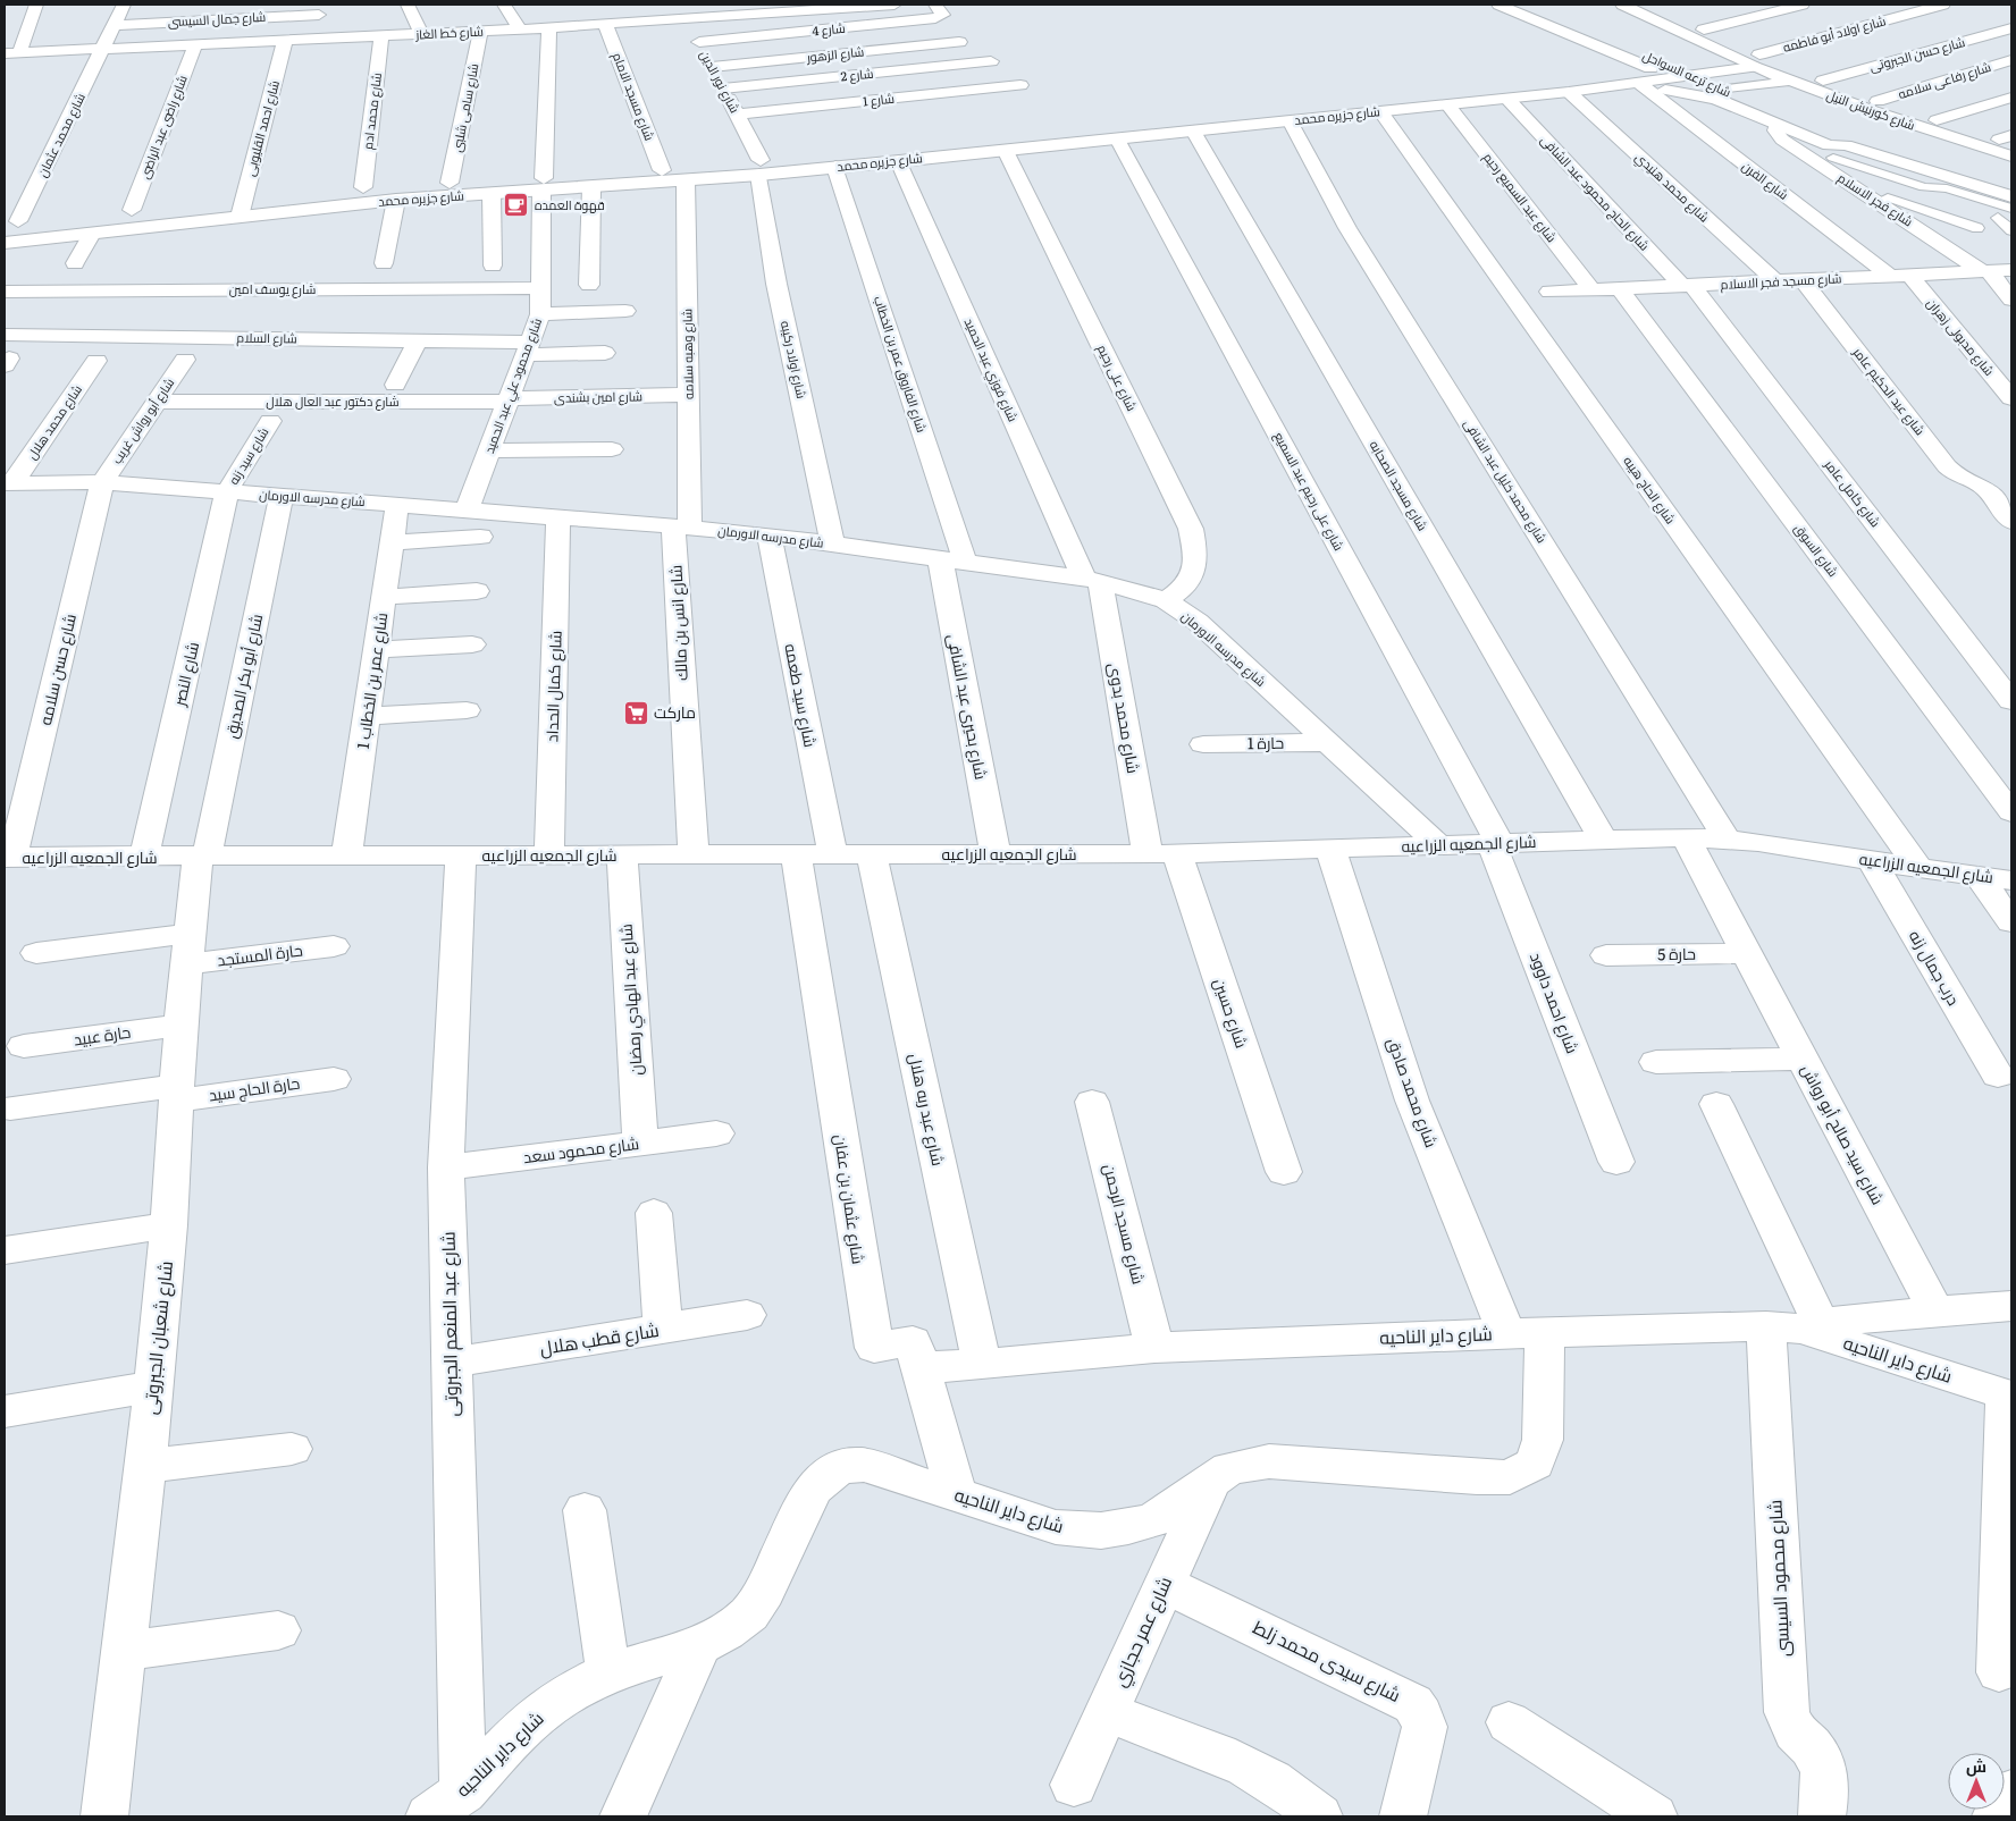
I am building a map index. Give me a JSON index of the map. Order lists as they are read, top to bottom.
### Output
{
  "streets": {
    "street": [
      "شارع جمال السيسى",
      "شارع 4",
      "شارع خط الغاز",
      "شارع اولاد أبو فاطمه",
      "شارع الزهور",
      "شارع حسن الجبروتى",
      "شارع ترعه السواحل",
      "شارع 2",
      "شارع رفاعى سلامه",
      "شارع نور الدين",
      "شارع مسجد الامام",
      "شارع 1",
      "شارع سامى شلبى",
      "شارع كورنيش النيل",
      "شارع محمد ادم",
      "شارع جزيره محمد",
      "شارع راضى عبد الراضى",
      "شارع احمد القليوبى",
      "شارع محمد عثمان",
      "شارع الفرن",
      "شارع محمد هنيدي",
      "شارع الحاج محمود عبد الشافى",
      "شارع عبد السميع رحيم",
      "شارع فجر الاسلام",
      "شارع مسجد فجر الاسلام",
      "شارع يوسف امين",
      "شارع مدبولى زهران",
      "شارع السلام",
      "شارع وهبه سلامه",
      "شارع اولاد ركيبه",
      "شارع الفاروق عمر بن الخطاب",
      "شارع فوزي عبد الحميد",
      "شارع على رحيم",
      "شارع محمود علي عبد الحميد",
      "شارع عبد الحكيم عامر",
      "شارع امين بشندى",
      "شارع دكتور عبد العال هلال",
      "شارع أبو رواش غريب",
      "شارع محمد هلال",
      "شارع سيد زنه",
      "شارع محمد خليل عبد الشافى",
      "شارع مسجد الصحابه",
      "شارع الحاج هيبه",
      "شارع على رحيم عبد السميع",
      "شارع كامل عامر",
      "شارع مدرسه الاورمان",
      "شارع السوق",
      "شارع انس بن مالك",
      "شارع حسن سلامه",
      "شارع النصر",
      "شارع أبو بكر الصديق",
      "شارع عمر بن الخطاب 1",
      "شارع كمال الحداد",
      "شارع سيد طعمه",
      "شارع بحيرى عبد الشافى",
      "شارع محمد بدوى",
      "حارة 1",
      "شارع الجمعيه الزراعيه",
      "حارة 5",
      "حارة المستجد",
      "درب جمال زنه",
      "شارع عبد الهادي رمضان",
      "شارع احمد داوود",
      "شارع حسين",
      "حارة عبيد",
      "حارة الحاج سيد",
      "شارع محمد صادق",
      "شارع عبد ربه هلال",
      "شارع سيد صالح أبو رواش",
      "شارع محمود سعد",
      "شارع عثمان بن عفان",
      "شارع مسجد الرحمن",
      "شارع عبد المنعم الجبروتى",
      "شارع داير الناحيه",
      "شارع شعبان الجبروتى",
      "شارع قطب هلال",
      "شارع محمود السيسى",
      "شارع عمر حجازي",
      "شارع سيدى محمد زلط"
    ]
  },
  "crossings": [
    ["شارع جمال السيسى", "شارع محمد عثمان"],
    ["شارع 4", "شارع نور الدين"],
    ["شارع خط الغاز", "شارع نور الدين"],
    ["شارع خط الغاز", "شارع مسجد الامام"],
    ["شارع خط الغاز", "شارع سامى شلبى"],
    ["شارع خط الغاز", "شارع محمد ادم"],
    ["شارع خط الغاز", "شارع راضى عبد الراضى"],
    ["شارع خط الغاز", "شارع احمد القليوبى"],
    ["شارع خط الغاز", "شارع محمد عثمان"],
    ["شارع خط الغاز", "شارع محمود علي عبد الحميد"],
    ["شارع اولاد أبو فاطمه", "شارع كورنيش النيل"],
    ["شارع اولاد أبو فاطمه", "شارع جزيره محمد"],
    ["شارع الزهور", "شارع نور الدين"],
    ["شارع حسن الجبروتى", "شارع كورنيش النيل"],
    ["شارع ترعه السواحل", "شارع جزيره محمد"],
    ["شارع ترعه السواحل", "شارع الفرن"],
    ["شارع ترعه السواحل", "شارع فجر الاسلام"],
    ["شارع 2", "شارع نور الدين"],
    ["شارع رفاعى سلامه", "شارع كورنيش النيل"],
    ["شارع نور الدين", "شارع 1"],
    ["شارع نور الدين", "شارع جزيره محمد"],
    ["شارع نور الدين", "شارع اولاد ركيبه"],
    ["شارع مسجد الامام", "شارع جزيره محمد"],
    ["شارع سامى شلبى", "شارع جزيره محمد"],
    ["شارع كورنيش النيل", "شارع جزيره محمد"],
    ["شارع محمد ادم", "شارع جزيره محمد"],
    ["شارع جزيره محمد", "شارع احمد القليوبى"],
    ["شارع جزيره محمد", "شارع الفرن"],
    ["شارع جزيره محمد", "شارع محمد هنيدي"],
    ["شارع جزيره محمد", "شارع الحاج محمود عبد الشافى"],
    ["شارع جزيره محمد", "شارع عبد السميع رحيم"],
    ["شارع جزيره محمد", "شارع وهبه سلامه"],
    ["شارع جزيره محمد", "شارع اولاد ركيبه"],
    ["شارع جزيره محمد", "شارع الفاروق عمر بن الخطاب"],
    ["شارع جزيره محمد", "شارع فوزي عبد الحميد"],
    ["شارع جزيره محمد", "شارع على رحيم"],
    ["شارع جزيره محمد", "شارع محمود علي عبد الحميد"],
    ["شارع جزيره محمد", "شارع محمد خليل عبد الشافى"],
    ["شارع جزيره محمد", "شارع مسجد الصحابه"],
    ["شارع جزيره محمد", "شارع الحاج هيبه"],
    ["شارع جزيره محمد", "شارع على رحيم عبد السميع"],
    ["شارع الفرن", "شارع مسجد فجر الاسلام"],
    ["شارع الفرن", "شارع مدبولى زهران"],
    ["شارع محمد هنيدي", "شارع مسجد فجر الاسلام"],
    ["شارع الحاج محمود عبد الشافى", "شارع مسجد فجر الاسلام"],
    ["شارع الحاج محمود عبد الشافى", "شارع كامل عامر"],
    ["شارع عبد السميع رحيم", "شارع مسجد فجر الاسلام"],
    ["شارع فجر الاسلام", "شارع مسجد فجر الاسلام"],
    ["شارع مسجد فجر الاسلام", "شارع مدبولى زهران"],
    ["شارع مسجد فجر الاسلام", "شارع عبد الحكيم عامر"],
    ["شارع مسجد فجر الاسلام", "شارع كامل عامر"],
    ["شارع مسجد فجر الاسلام", "شارع السوق"],
    ["شارع يوسف امين", "شارع محمود علي عبد الحميد"],
    ["شارع السلام", "شارع محمود علي عبد الحميد"],
    ["شارع وهبه سلامه", "شارع امين بشندى"],
    ["شارع وهبه سلامه", "شارع مدرسه الاورمان"],
    ["شارع وهبه سلامه", "شارع انس بن مالك"],
    ["شارع اولاد ركيبه", "شارع مدرسه الاورمان"],
    ["شارع الفاروق عمر بن الخطاب", "شارع مدرسه الاورمان"],
    ["شارع الفاروق عمر بن الخطاب", "شارع بحيرى عبد الشافى"],
    ["شارع فوزي عبد الحميد", "شارع مدرسه الاورمان"],
    ["شارع فوزي عبد الحميد", "شارع محمد بدوى"],
    ["شارع على رحيم", "شارع مدرسه الاورمان"],
    ["شارع محمود علي عبد الحميد", "شارع امين بشندى"],
    ["شارع محمود علي عبد الحميد", "شارع دكتور عبد العال هلال"],
    ["شارع محمود علي عبد الحميد", "شارع مدرسه الاورمان"],
    ["شارع امين بشندى", "شارع دكتور عبد العال هلال"],
    ["شارع دكتور عبد العال هلال", "شارع أبو رواش غريب"],
    ["شارع أبو رواش غريب", "شارع مدرسه الاورمان"],
    ["شارع أبو رواش غريب", "شارع حسن سلامه"],
    ["شارع محمد هلال", "شارع مدرسه الاورمان"],
    ["شارع سيد زنه", "شارع مدرسه الاورمان"],
    ["شارع سيد زنه", "شارع النصر"],
    ["شارع محمد خليل عبد الشافى", "شارع الجمعيه الزراعيه"],
    ["شارع مسجد الصحابه", "شارع الجمعيه الزراعيه"],
    ["شارع الحاج هيبه", "شارع الجمعيه الزراعيه"],
    ["شارع على رحيم عبد السميع", "شارع الجمعيه الزراعيه"],
    ["شارع على رحيم عبد السميع", "شارع احمد داوود"],
    ["شارع مدرسه الاورمان", "شارع انس بن مالك"],
    ["شارع مدرسه الاورمان", "شارع حسن سلامه"],
    ["شارع مدرسه الاورمان", "شارع النصر"],
    ["شارع مدرسه الاورمان", "شارع أبو بكر الصديق"],
    ["شارع مدرسه الاورمان", "شارع عمر بن الخطاب 1"],
    ["شارع مدرسه الاورمان", "شارع كمال الحداد"],
    ["شارع مدرسه الاورمان", "شارع سيد طعمه"],
    ["شارع مدرسه الاورمان", "شارع بحيرى عبد الشافى"],
    ["شارع مدرسه الاورمان", "شارع محمد بدوى"],
    ["شارع مدرسه الاورمان", "حارة 1"],
    ["شارع مدرسه الاورمان", "شارع الجمعيه الزراعيه"],
    ["شارع انس بن مالك", "شارع الجمعيه الزراعيه"],
    ["شارع حسن سلامه", "شارع الجمعيه الزراعيه"],
    ["شارع النصر", "شارع الجمعيه الزراعيه"],
    ["شارع أبو بكر الصديق", "شارع الجمعيه الزراعيه"],
    ["شارع أبو بكر الصديق", "شارع شعبان الجبروتى"],
    ["شارع عمر بن الخطاب 1", "شارع الجمعيه الزراعيه"],
    ["شارع كمال الحداد", "شارع الجمعيه الزراعيه"],
    ["شارع سيد طعمه", "شارع الجمعيه الزراعيه"],
    ["شارع بحيرى عبد الشافى", "شارع الجمعيه الزراعيه"],
    ["شارع محمد بدوى", "شارع الجمعيه الزراعيه"],
    ["شارع محمد بدوى", "شارع حسين"],
    ["شارع الجمعيه الزراعيه", "درب جمال زنه"],
    ["شارع الجمعيه الزراعيه", "شارع عبد الهادي رمضان"],
    ["شارع الجمعيه الزراعيه", "شارع احمد داوود"],
    ["شارع الجمعيه الزراعيه", "شارع حسين"],
    ["شارع الجمعيه الزراعيه", "شارع محمد صادق"],
    ["شارع الجمعيه الزراعيه", "شارع عبد ربه هلال"],
    ["شارع الجمعيه الزراعيه", "شارع سيد صالح أبو رواش"],
    ["شارع الجمعيه الزراعيه", "شارع عثمان بن عفان"],
    ["شارع الجمعيه الزراعيه", "شارع عبد المنعم الجبروتى"],
    ["شارع الجمعيه الزراعيه", "شارع شعبان الجبروتى"],
    ["حارة 5", "شارع سيد صالح أبو رواش"],
    ["حارة المستجد", "شارع شعبان الجبروتى"],
    ["شارع عبد الهادي رمضان", "شارع محمود سعد"],
    ["حارة عبيد", "شارع شعبان الجبروتى"],
    ["حارة الحاج سيد", "شارع شعبان الجبروتى"],
    ["شارع محمد صادق", "شارع داير الناحيه"],
    ["شارع عبد ربه هلال", "شارع داير الناحيه"],
    ["شارع محمود سعد", "شارع عبد المنعم الجبروتى"],
    ["شارع عثمان بن عفان", "شارع داير الناحيه"],
    ["شارع مسجد الرحمن", "شارع داير الناحيه"],
    ["شارع عبد المنعم الجبروتى", "شارع داير الناحيه"],
    ["شارع عبد المنعم الجبروتى", "شارع قطب هلال"],
    ["شارع داير الناحيه", "شارع محمود السيسى"],
    ["شارع داير الناحيه", "شارع عمر حجازي"],
    ["شارع عمر حجازي", "شارع سيدى محمد زلط"]
  ],
  "places": {
    "cafe": ["قهوة العمده"],
    "supermarket": ["ماركت"]
  },
  "north": "top"
}
